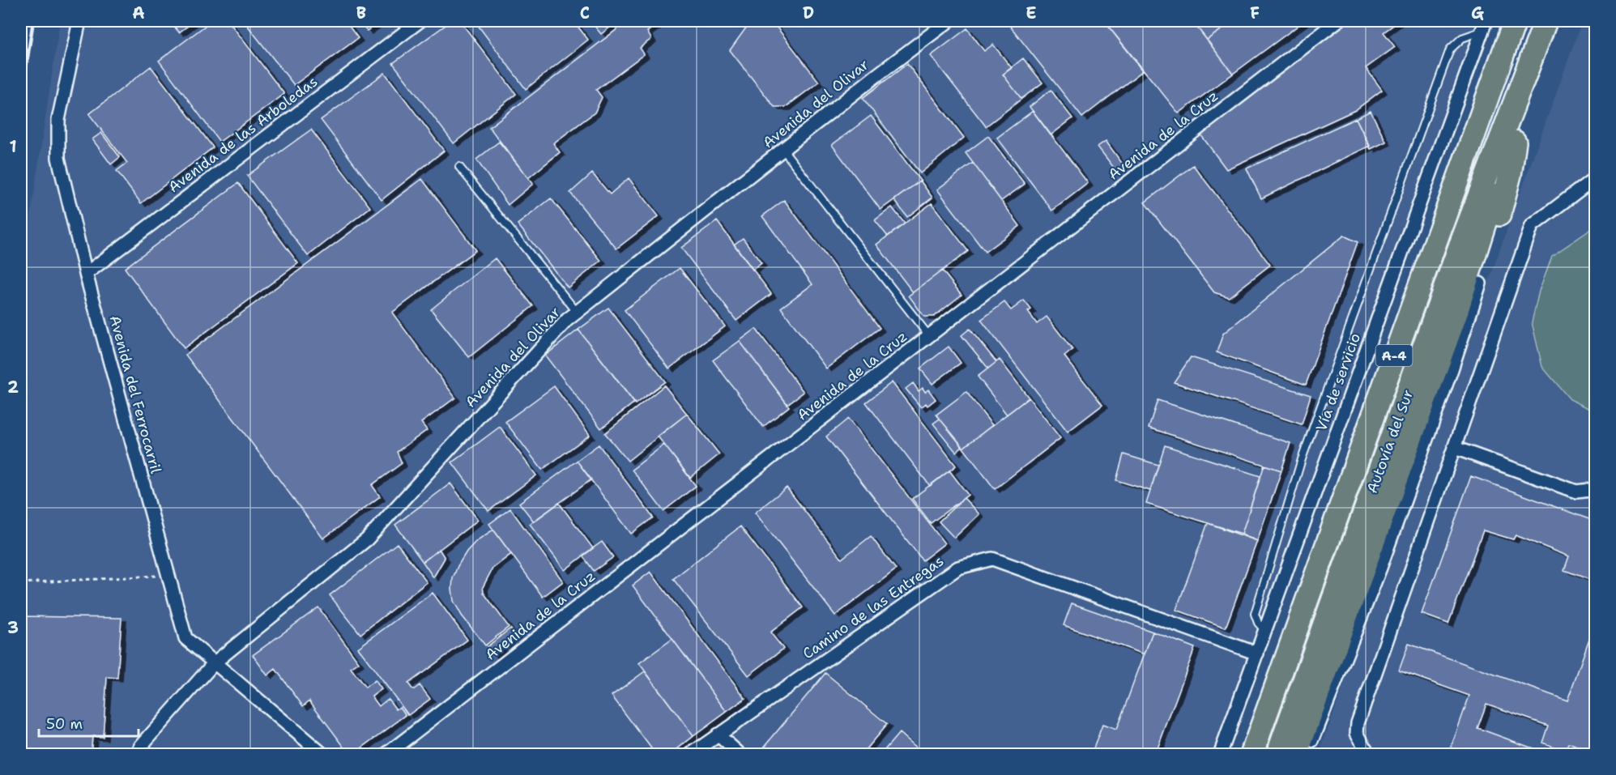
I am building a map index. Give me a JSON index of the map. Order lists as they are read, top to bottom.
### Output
{
  "streets": {
    "highway": ["A-4", "Autovía del Sur"],
    "street": [
      "Avenida del Olivar",
      "Avenida de las Arboledas",
      "Avenida de la Cruz",
      "Vía de servicio",
      "Avenida del Ferrocarril",
      "Camino de las Entregas"
    ]
  },
  "crossings": [
    ["Avenida del Olivar", "Avenida del Ferrocarril"],
    ["Avenida de las Arboledas", "Avenida del Ferrocarril"],
    ["Vía de servicio", "Camino de las Entregas"]
  ],
  "scale_bar": "50 m",
  "grid": {
    "columns": [
      "A",
      "B",
      "C",
      "D",
      "E",
      "F",
      "G"
    ],
    "rows": ["1", "2", "3"]
  }
}
